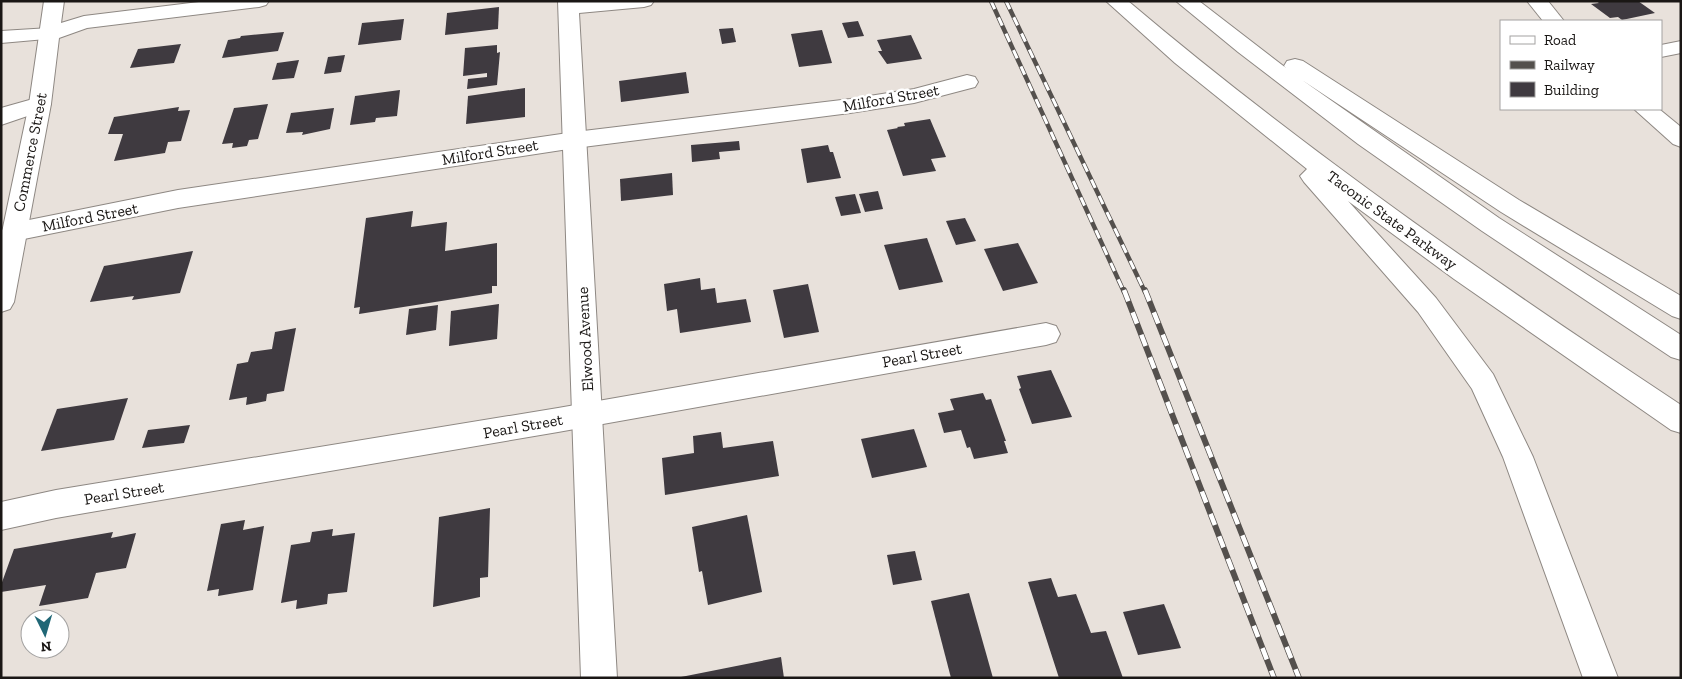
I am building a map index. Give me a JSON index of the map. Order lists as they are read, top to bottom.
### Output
{
  "streets": {
    "main road": [
      "Milford Street",
      "Commerce Street",
      "Taconic State Parkway",
      "Elwood Avenue",
      "Pearl Street"
    ]
  },
  "crossings": [
    ["Milford Street", "Commerce Street"],
    ["Milford Street", "Elwood Avenue"],
    ["Elwood Avenue", "Pearl Street"]
  ],
  "legend": ["Road", "Railway", "Building"],
  "north": "bottom"
}
